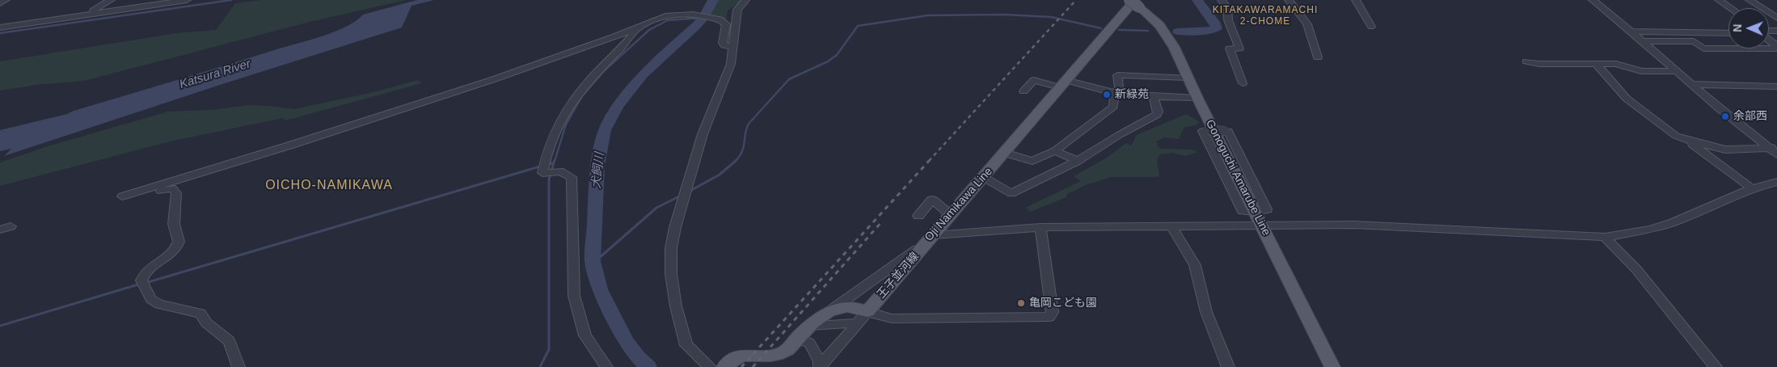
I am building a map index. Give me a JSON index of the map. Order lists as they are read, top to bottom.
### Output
{
  "streets": {
    "main road": ["Gonoguchi Amarube Line", "Oji Namikawa Line", "王子並河線"]
  },
  "crossings": [
    ["Gonoguchi Amarube Line", "Oji Namikawa Line"],
    ["Oji Namikawa Line", "王子並河線"]
  ],
  "districts": ["KITAKAWARAMACHI 2-CHOME", "OICHO-NAMIKAWA"],
  "water": ["Katsura River", "犬飼川"],
  "places": ["新緑苑", "余部西", "亀岡こども園"],
  "north": "left"
}
